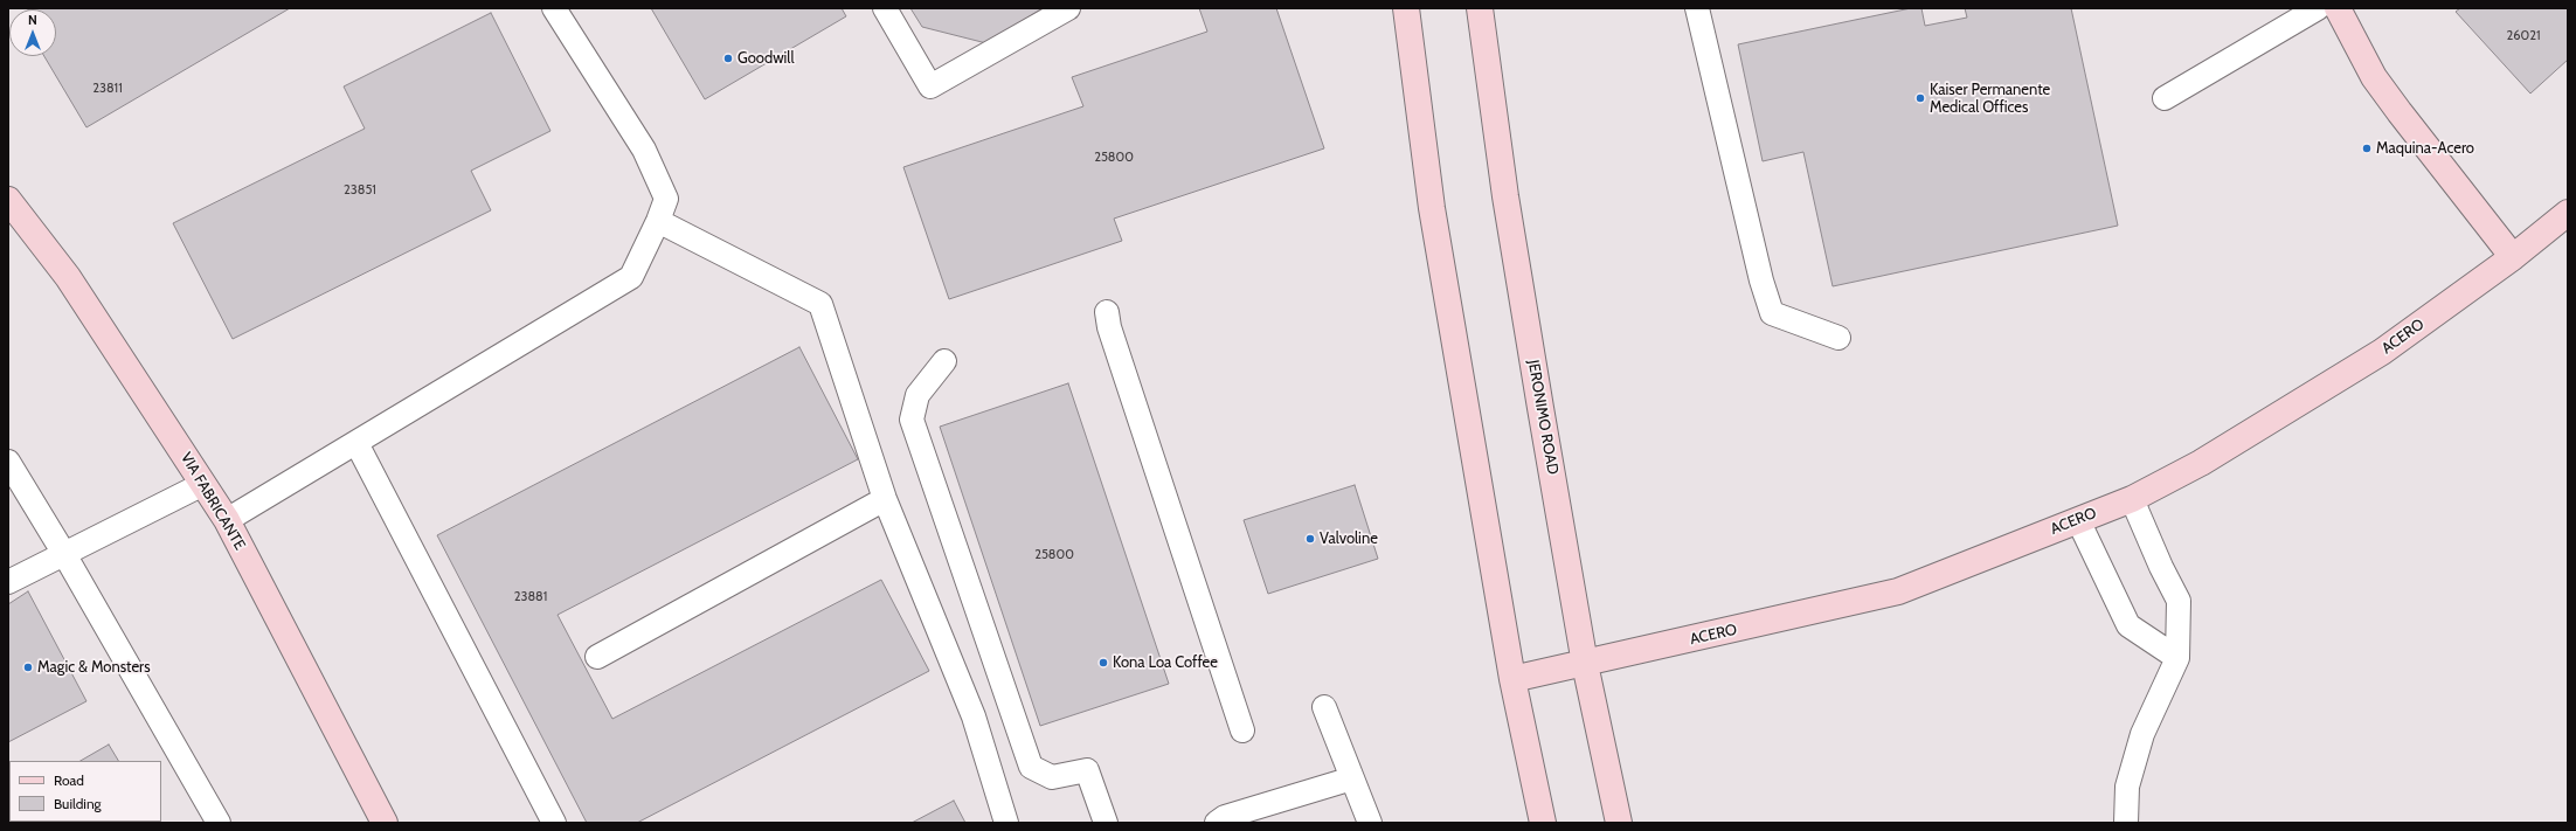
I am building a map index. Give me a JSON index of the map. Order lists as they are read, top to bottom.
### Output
{
  "streets": {
    "street": ["ACERO", "JERONIMO ROAD", "VIA FABRICANTE"]
  },
  "crossings": [
    ["ACERO", "JERONIMO ROAD"]
  ],
  "places": [
    "Goodwill",
    "Kaiser Permanente Medical Offices",
    "Maquina-Acero",
    "Valvoline",
    "Kona Loa Coffee",
    "Magic & Monsters"
  ],
  "house_numbers": [
    "26021",
    "23811",
    "25800",
    "23851",
    "25800",
    "23881"
  ],
  "legend": ["Road", "Building"],
  "north": "top"
}
